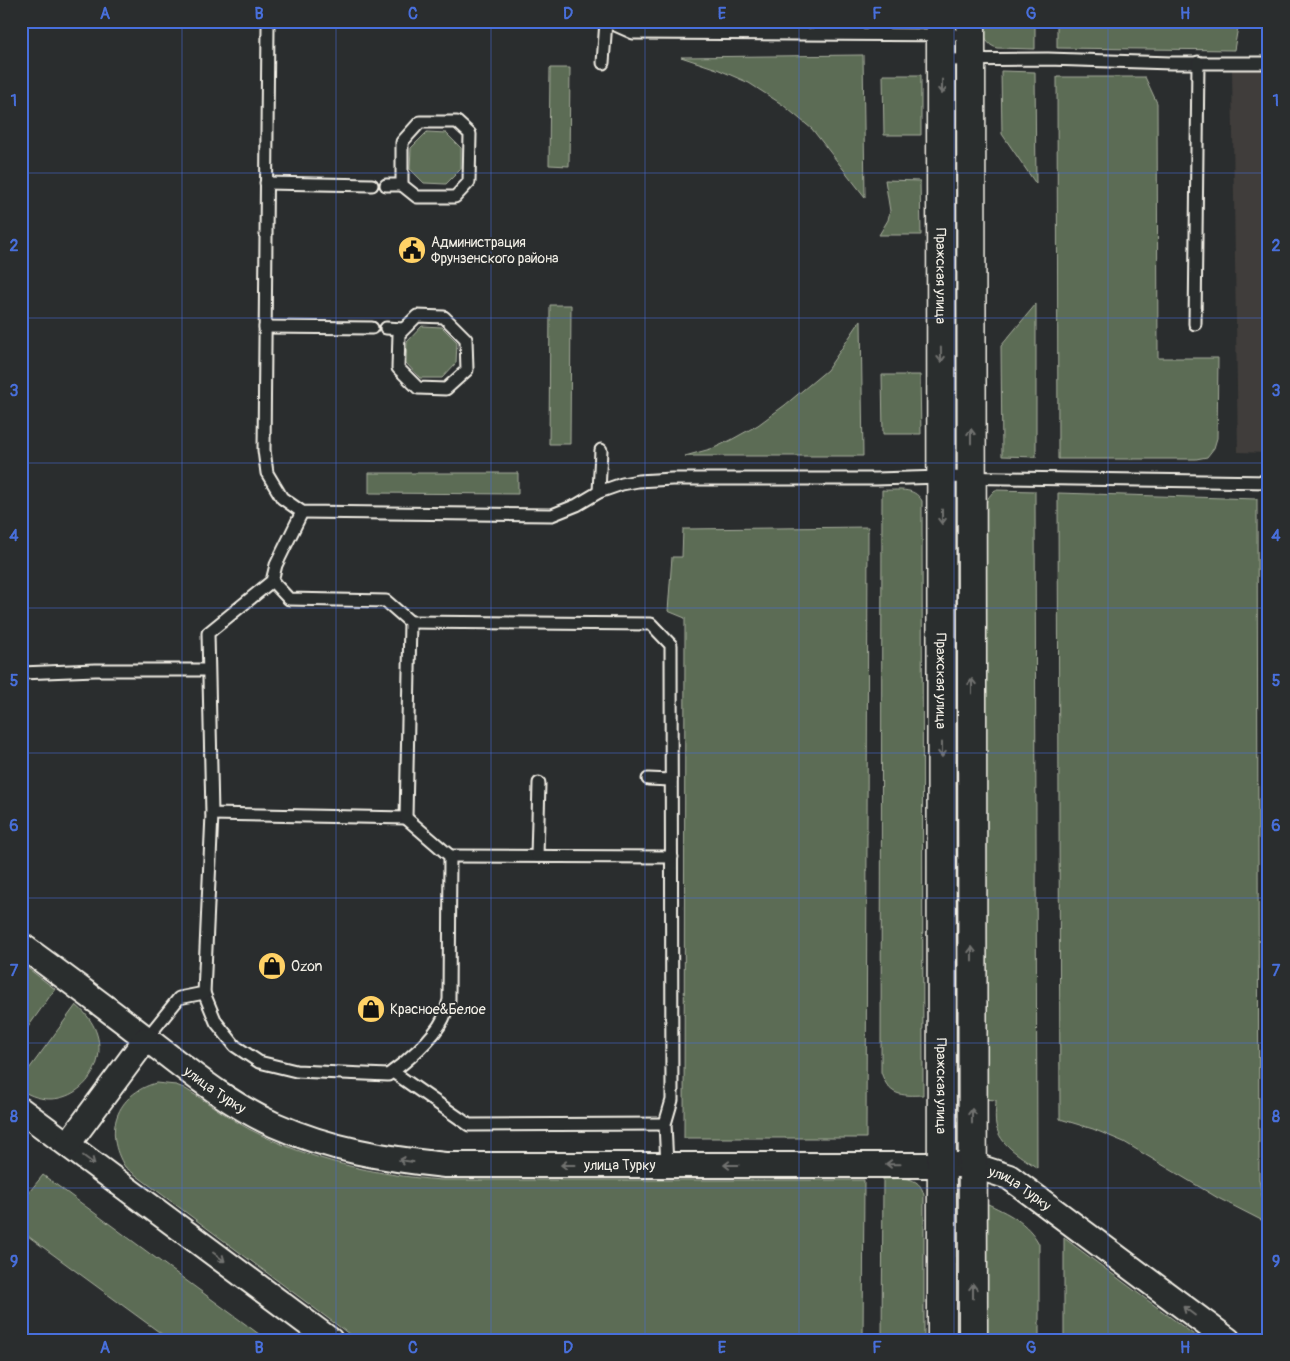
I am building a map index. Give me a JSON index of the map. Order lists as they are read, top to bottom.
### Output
{
  "streets": {
    "street": ["Пражская улица", "улица Турку"]
  },
  "crossings": [
    ["Пражская улица", "улица Турку"]
  ],
  "one_way": ["улица Турку"],
  "places": {
    "public building": ["Администрация Фрунзенского района"],
    "shop": ["Ozon", "Красное&Белое"]
  },
  "grid": {
    "columns": [
      "A",
      "B",
      "C",
      "D",
      "E",
      "F",
      "G",
      "H"
    ],
    "rows": [
      "1",
      "2",
      "3",
      "4",
      "5",
      "6",
      "7",
      "8",
      "9"
    ]
  }
}
